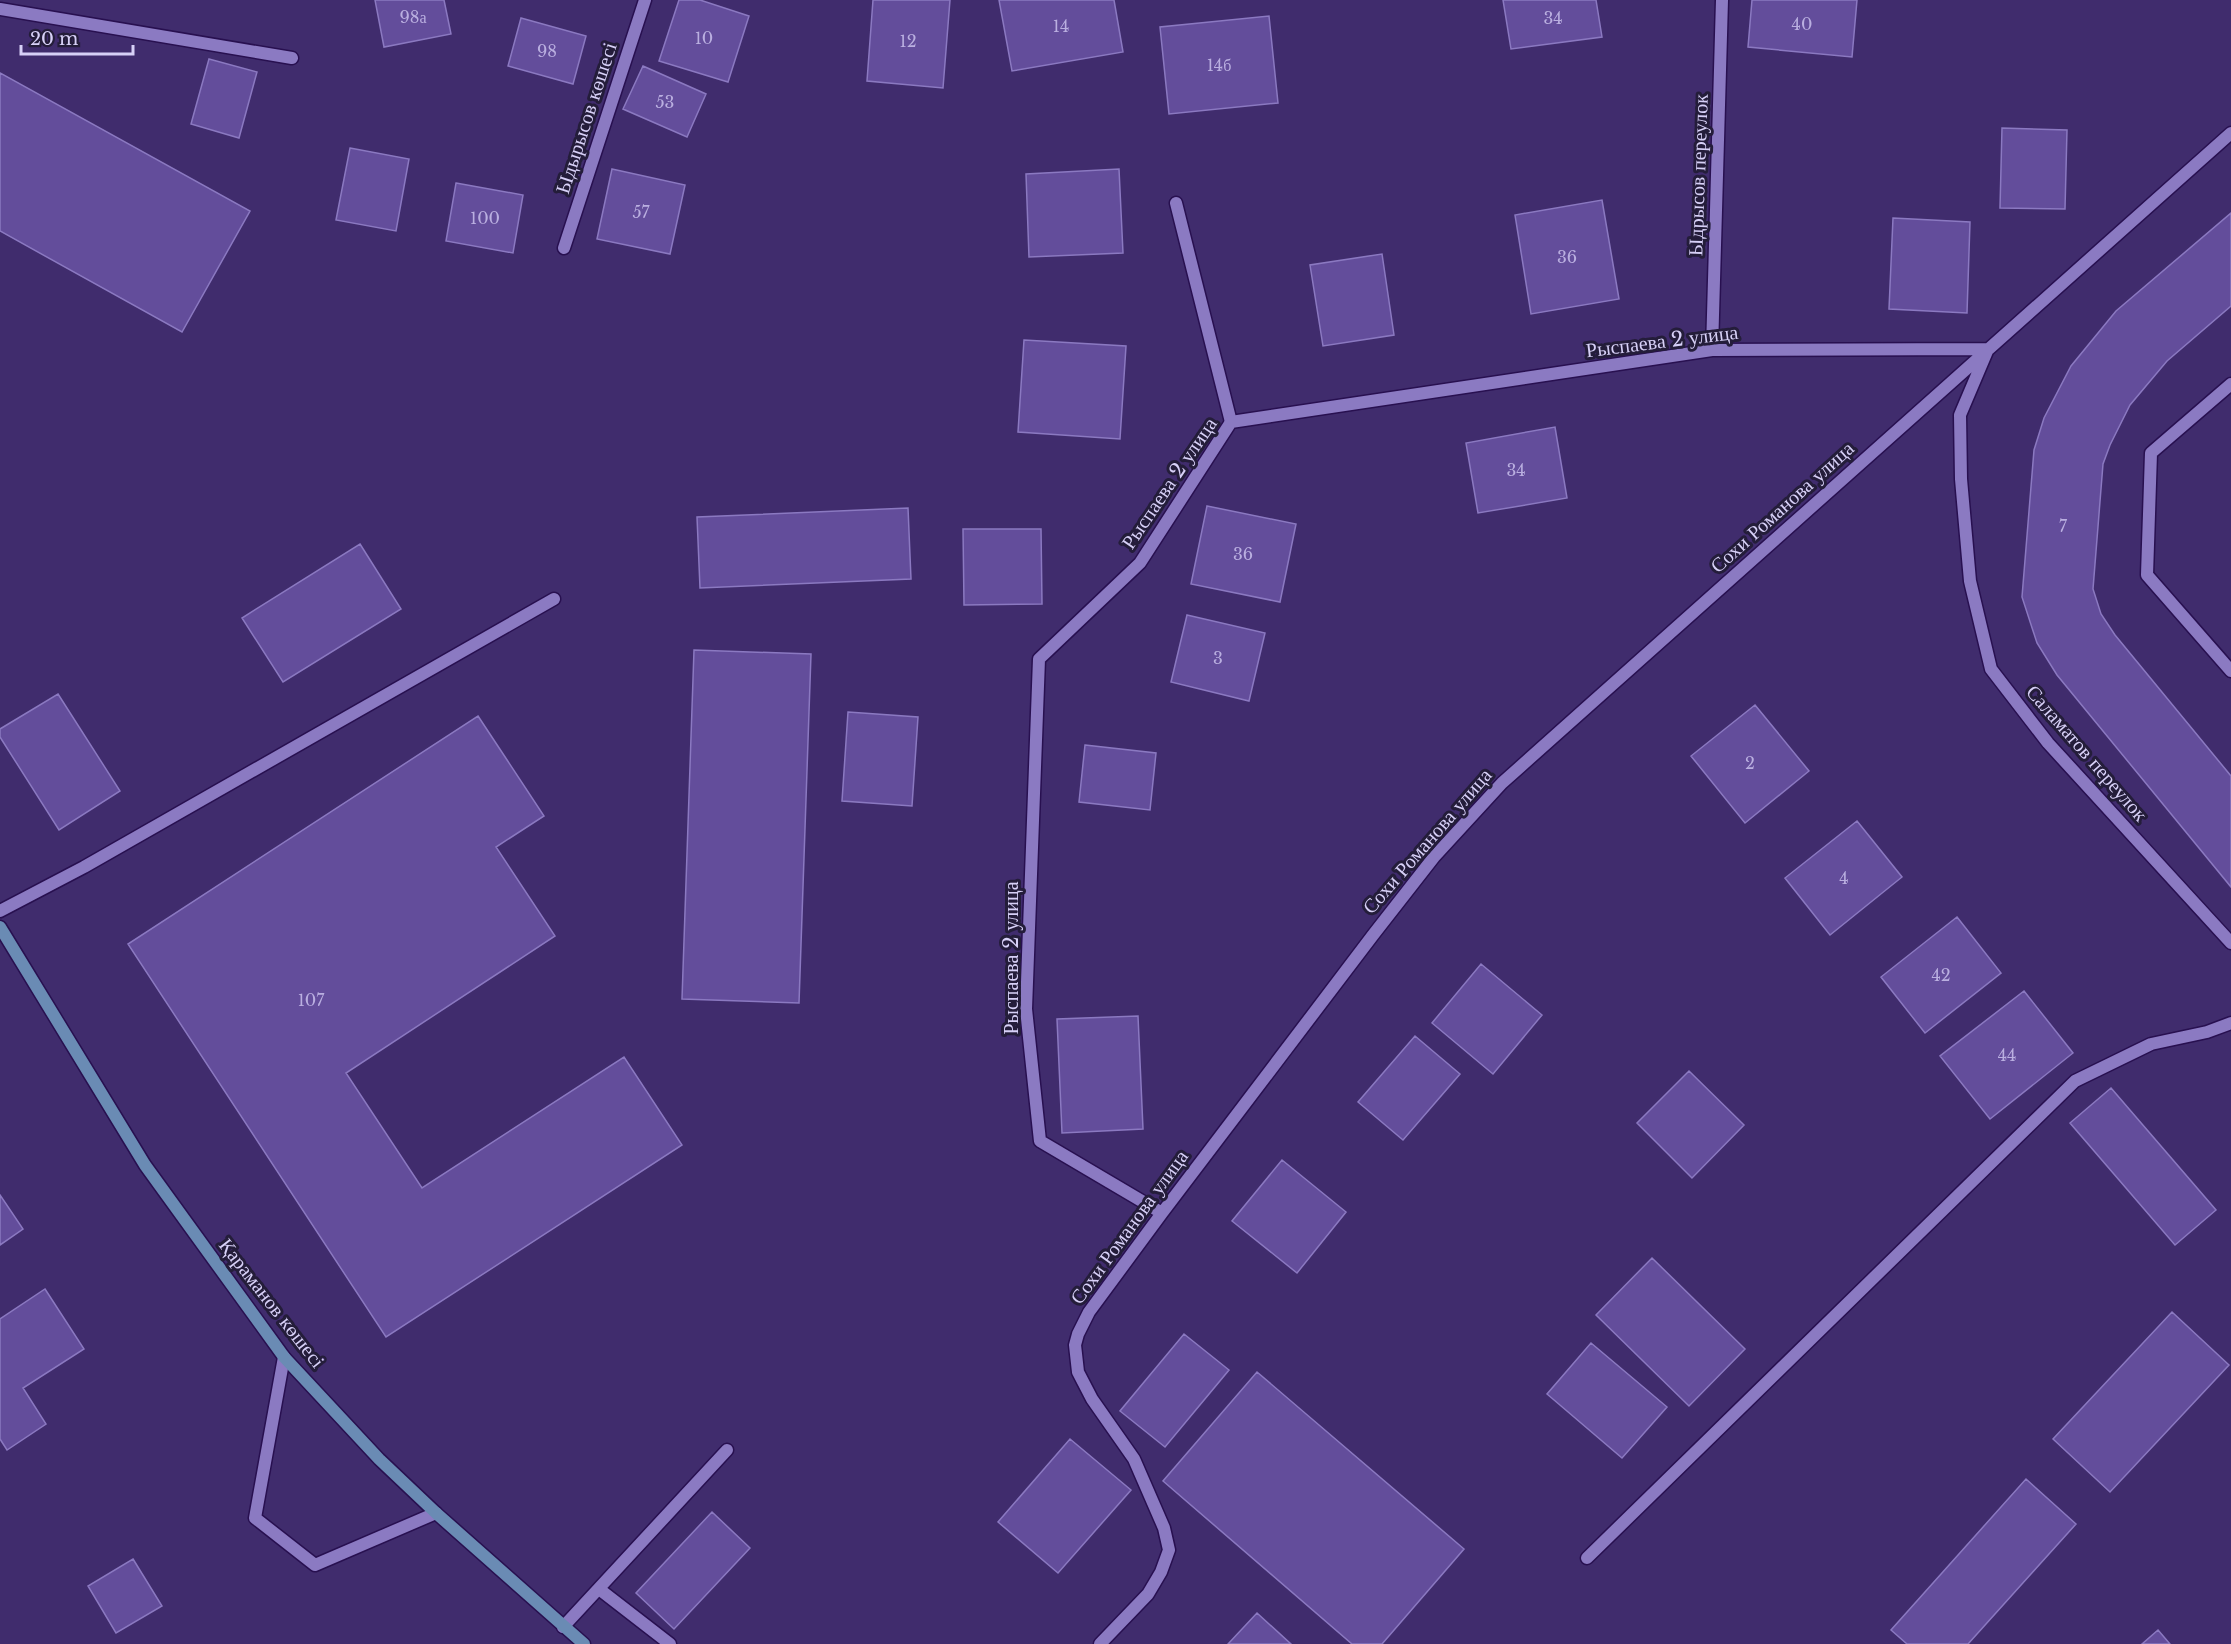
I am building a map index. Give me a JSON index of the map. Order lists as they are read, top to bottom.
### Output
{
  "streets": {
    "main road": ["Қараманов көшесі"],
    "street": [
      "Ыдырысов көшесі",
      "Ыдрысов переулок",
      "Рыспаева 2 улица",
      "Сохи Романова улица",
      "Саламатов переулок"
    ]
  },
  "crossings": [
    ["Ыдрысов переулок", "Рыспаева 2 улица"],
    ["Рыспаева 2 улица", "Сохи Романова улица"],
    ["Рыспаева 2 улица", "Саламатов переулок"],
    ["Сохи Романова улица", "Саламатов переулок"]
  ],
  "house_numbers": [
    "98а",
    "34",
    "40",
    "14",
    "10",
    "12",
    "98",
    "14б",
    "53",
    "57",
    "100",
    "36",
    "34",
    "7",
    "36",
    "3",
    "2",
    "4",
    "42",
    "107",
    "44"
  ],
  "scale_bar": "20 m"
}
